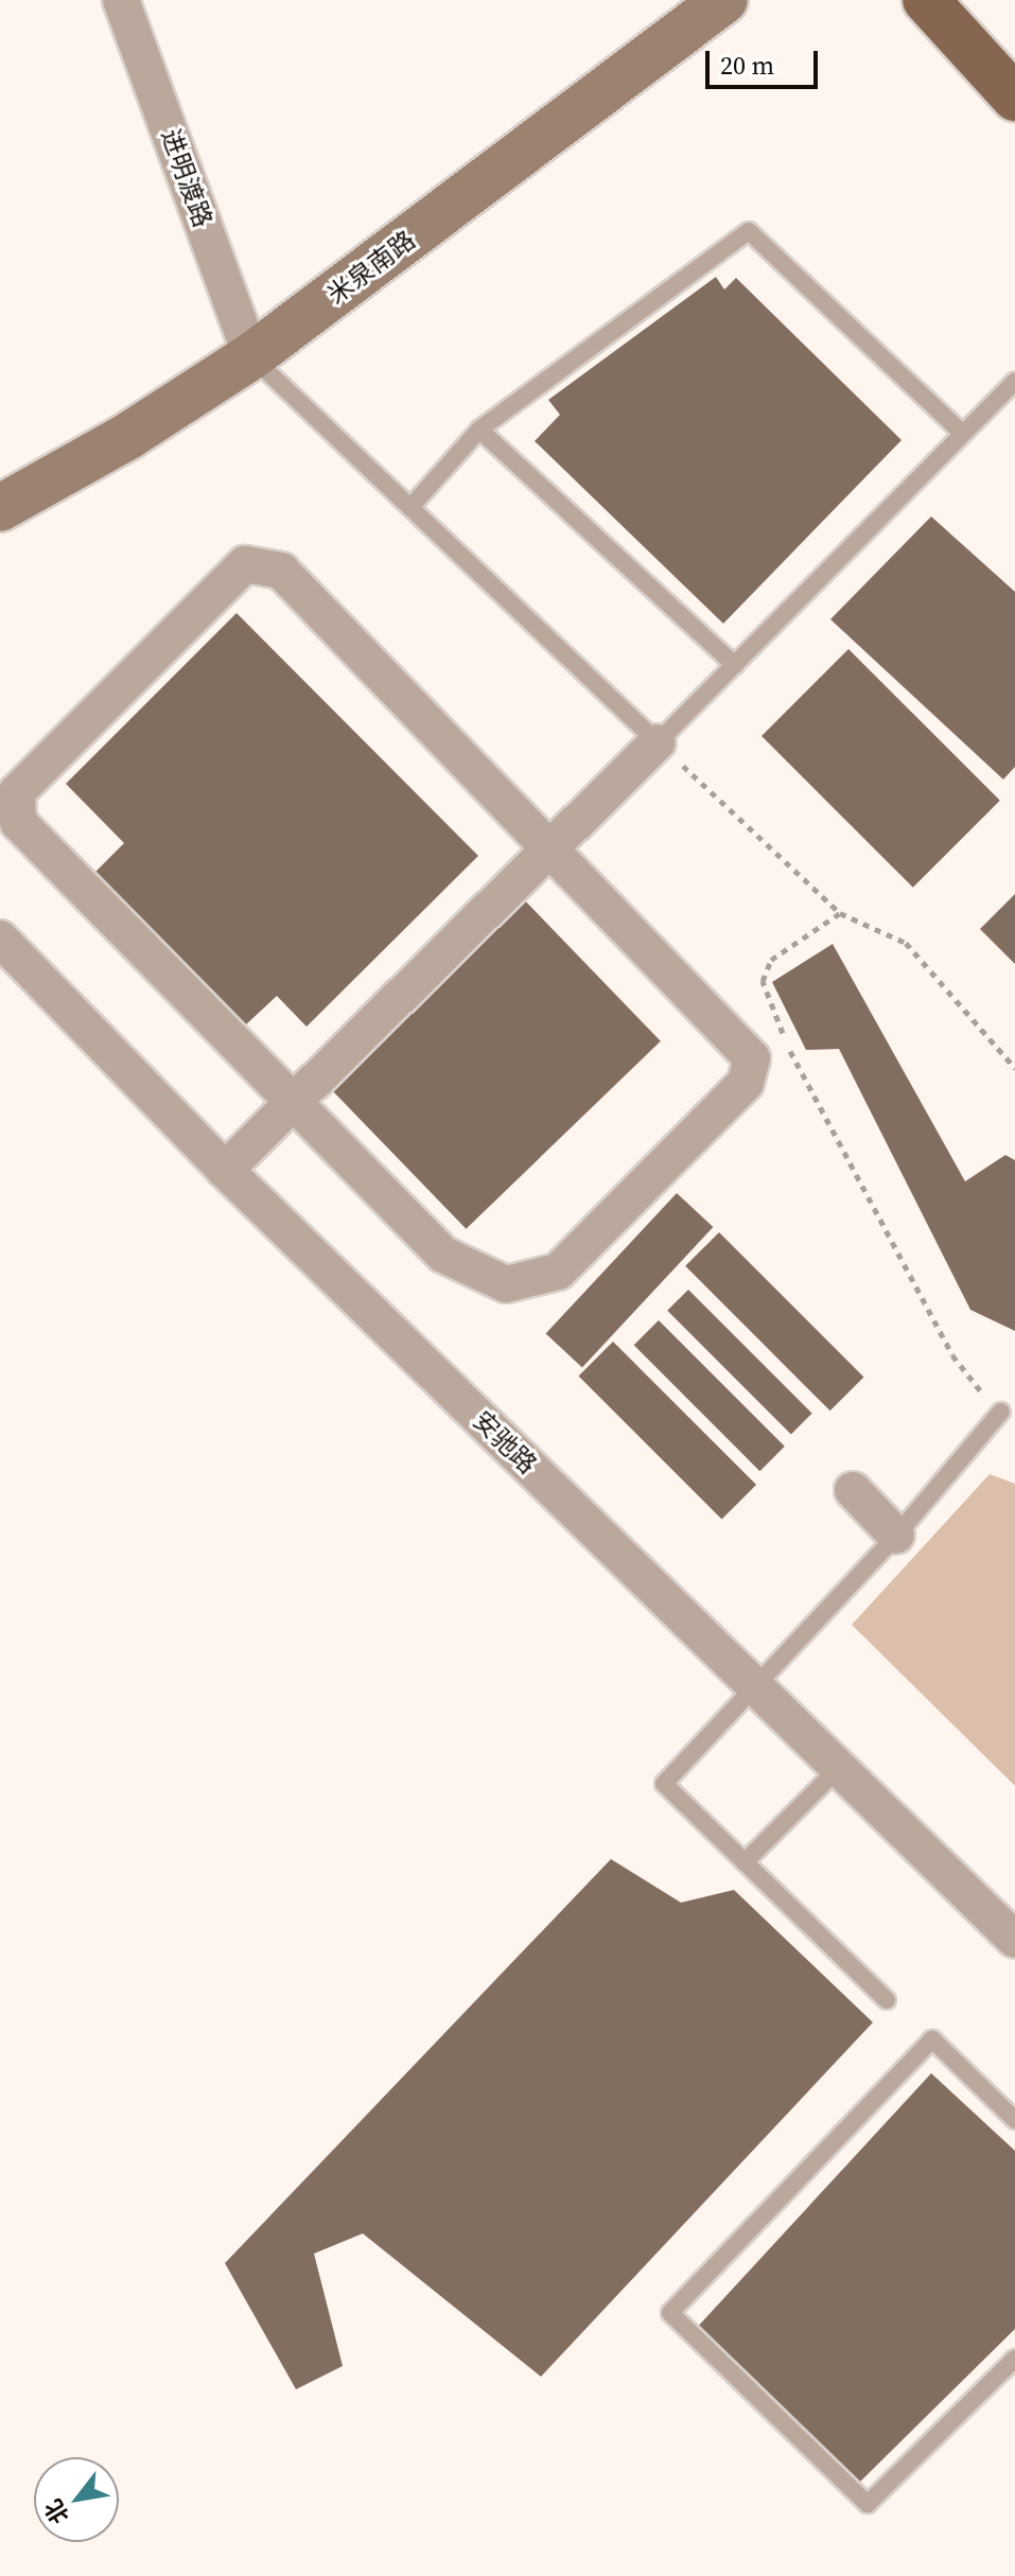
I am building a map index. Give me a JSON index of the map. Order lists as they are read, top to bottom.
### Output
{
  "streets": {
    "main road": ["米泉南路"],
    "street": ["进明渡路", "安驰路"]
  },
  "crossings": [
    ["进明渡路", "米泉南路"]
  ],
  "scale_bar": "20 m",
  "north": "bottom left"
}
